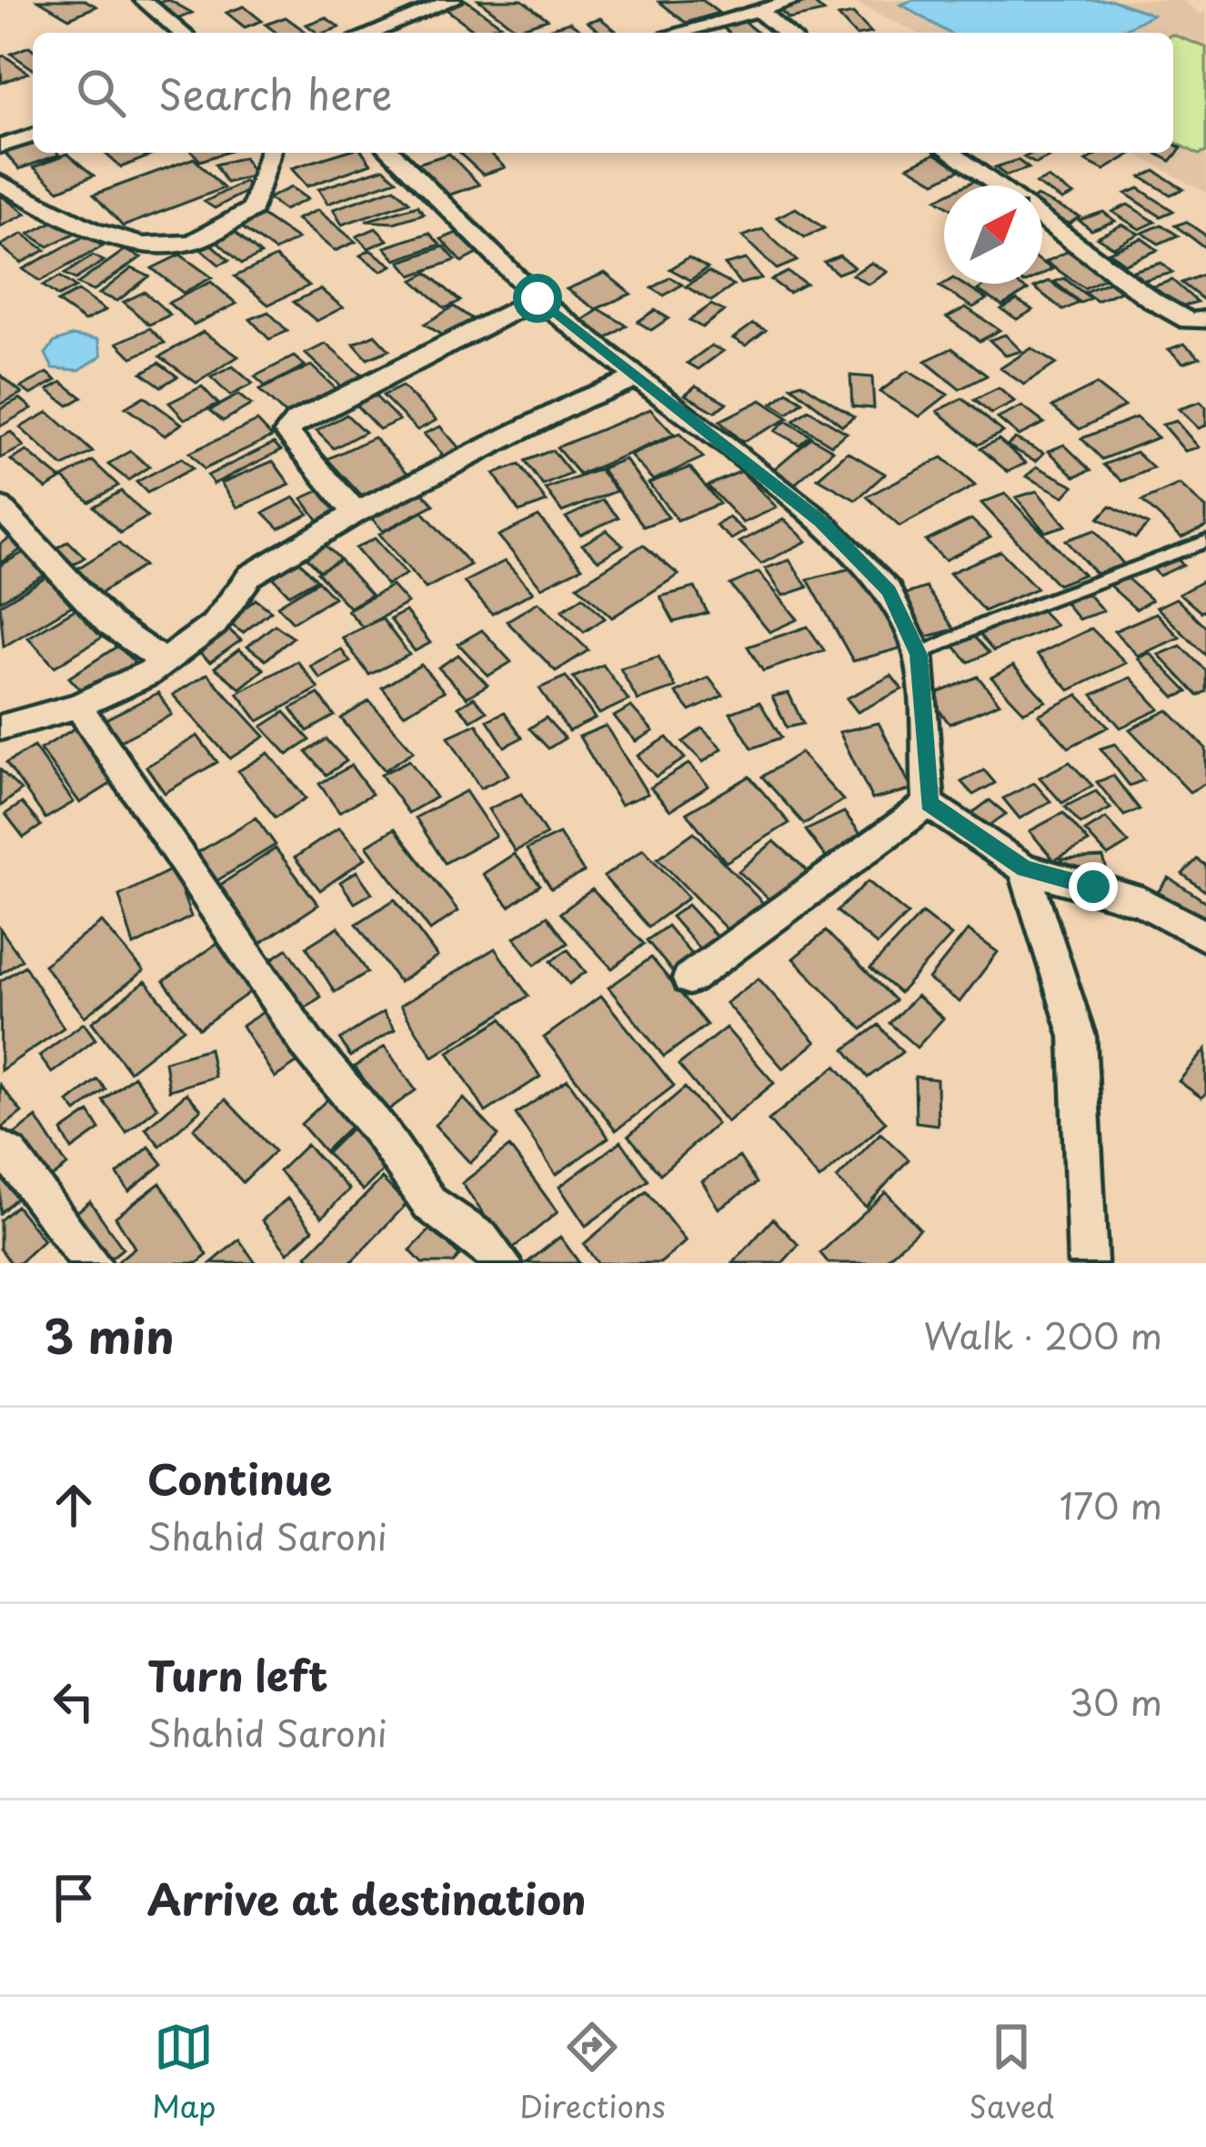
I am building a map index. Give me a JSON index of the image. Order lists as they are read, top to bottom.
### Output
{
  "north": "top right",
  "page": {
    "search": "Search here",
    "heading": ["3 min", "Walk · 200 m"],
    "list": [
      ["Continue", "Shahid Saroni", "170 m"],
      ["Turn left", "Shahid Saroni", "30 m"],
      "Arrive at destination"
    ],
    "nav": ["Map", "Directions", "Saved"]
  }
}
